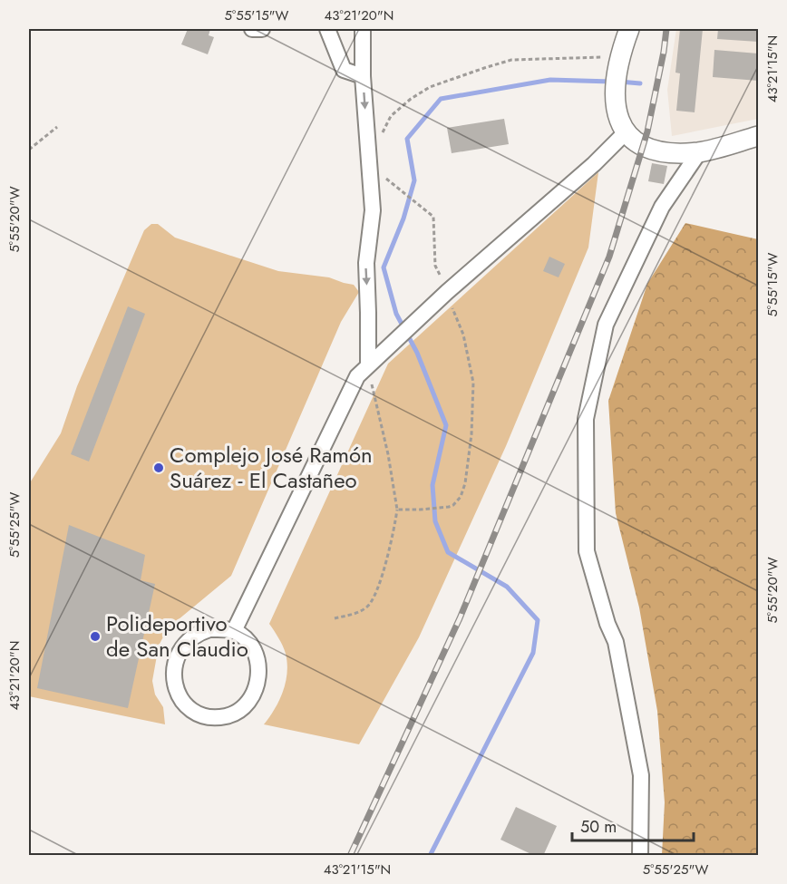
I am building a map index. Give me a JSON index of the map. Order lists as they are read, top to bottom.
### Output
{
  "places": ["Complejo José Ramón Suárez - El Castañeo", "Polideportivo de San Claudio"],
  "scale_bar": "50 m",
  "coordinates": [
    "5°55'15\"W",
    "43°21'20\"N",
    "43°21'15\"N",
    "5°55'20\"W",
    "5°55'25\"W"
  ]
}
